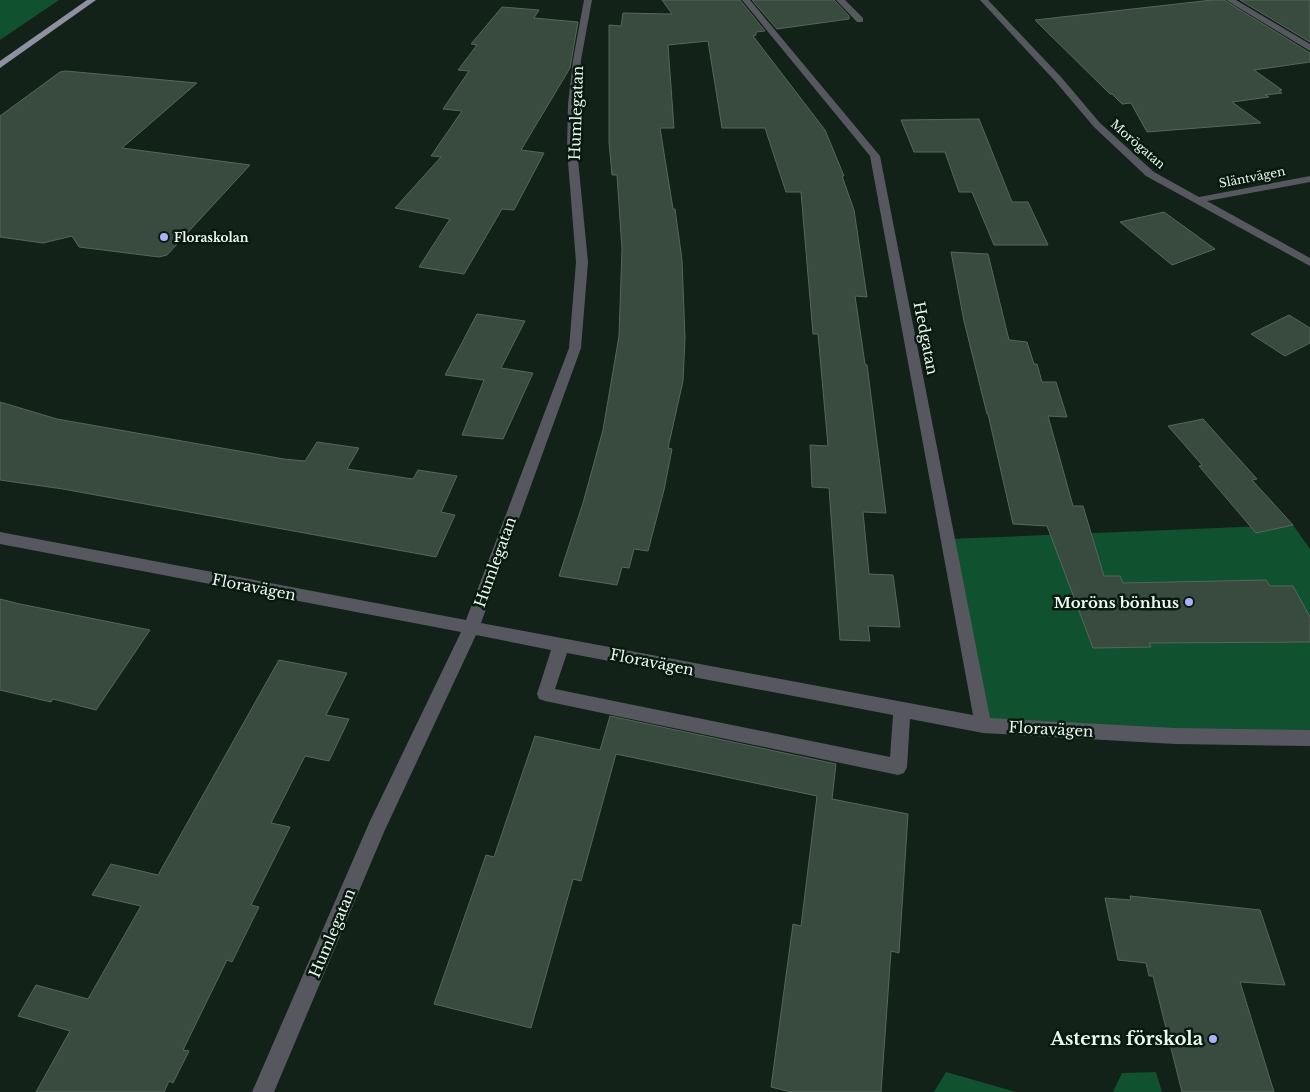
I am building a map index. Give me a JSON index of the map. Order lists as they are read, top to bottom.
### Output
{
  "streets": {
    "street": [
      "Humlegatan",
      "Morögatan",
      "Släntvägen",
      "Hedgatan",
      "Floravägen"
    ]
  },
  "crossings": [
    ["Humlegatan", "Floravägen"],
    ["Morögatan", "Släntvägen"],
    ["Hedgatan", "Floravägen"]
  ],
  "places": ["Floraskolan", "Moröns bönhus", "Asterns förskola"]
}
